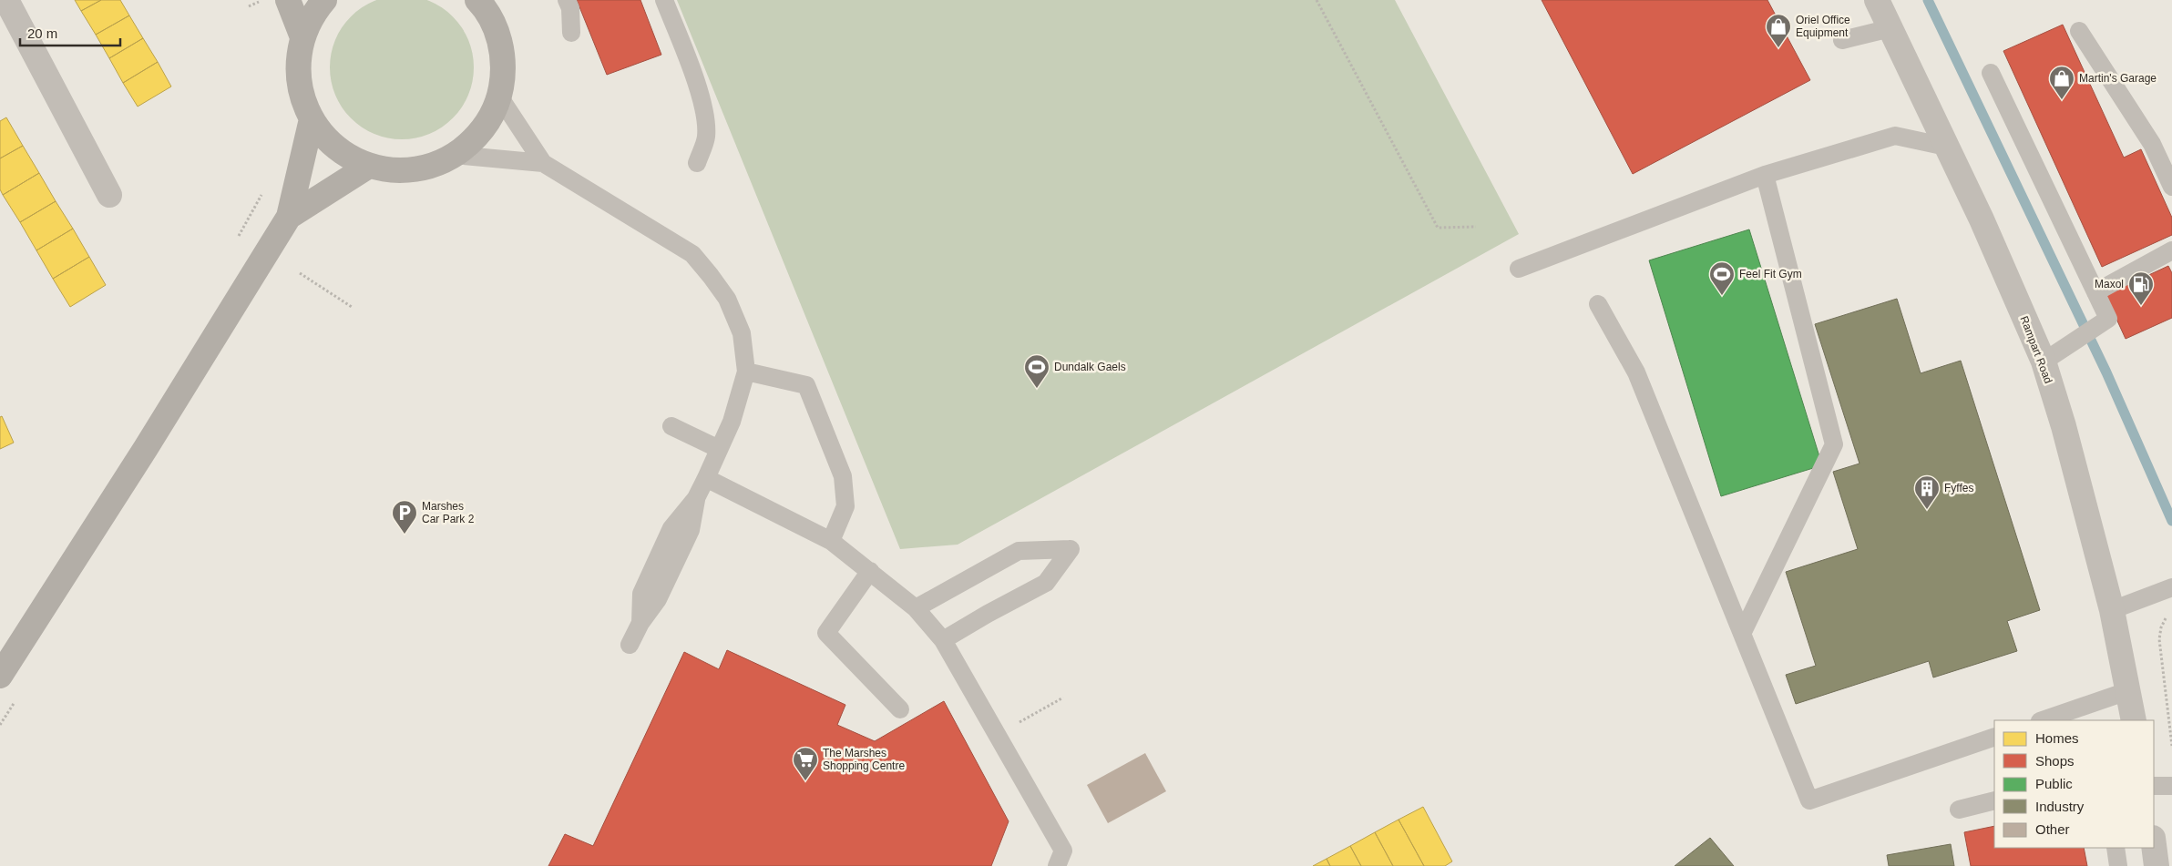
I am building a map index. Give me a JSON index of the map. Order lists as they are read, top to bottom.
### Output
{
  "streets": {
    "street": ["Rampart Road"]
  },
  "places": {
    "shop": ["Oriel Office Equipment", "Martin's Garage"],
    "sports": ["Feel Fit Gym", "Dundalk Gaels"],
    "fuel station": ["Maxol"],
    "building": ["Fyffes"],
    "parking": ["Marshes Car Park 2"],
    "supermarket": ["The Marshes Shopping Centre"]
  },
  "legend": [
    "Homes",
    "Shops",
    "Public",
    "Industry",
    "Other"
  ],
  "scale_bar": "20 m"
}
